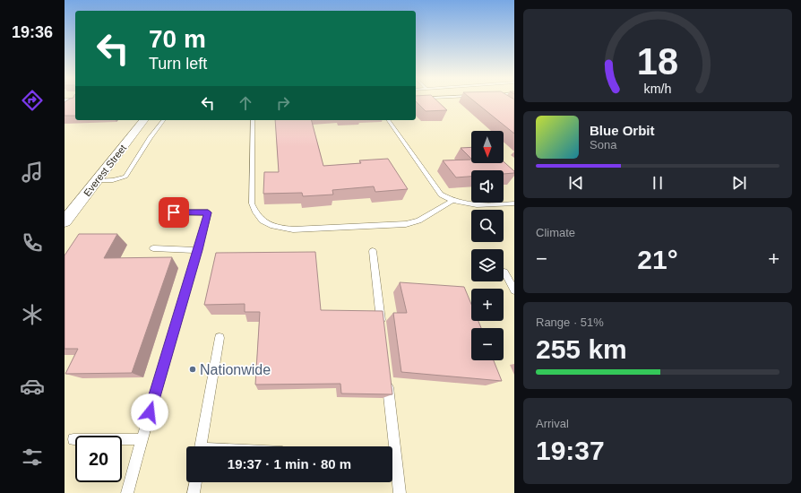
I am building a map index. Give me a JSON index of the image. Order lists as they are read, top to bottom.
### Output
{
  "streets": {
    "street": ["Everest Street"]
  },
  "places": ["Nationwide"],
  "north": "bottom",
  "page": {
    "tabs": "19:36",
    "turn": ["70 m", "Turn left"],
    "song": ["Blue Orbit", "Sona"],
    "map_buttons": ["+", "−"],
    "tile": [
      "Climate",
      ["Range · 51%", "255 km"],
      ["Arrival", "19:37"]
    ],
    "heat": ["−", "21°", "+"],
    "limit": "20",
    "trip": "19:37 · 1 min · 80 m",
    "gauge": ["18", "km/h"]
  }
}
